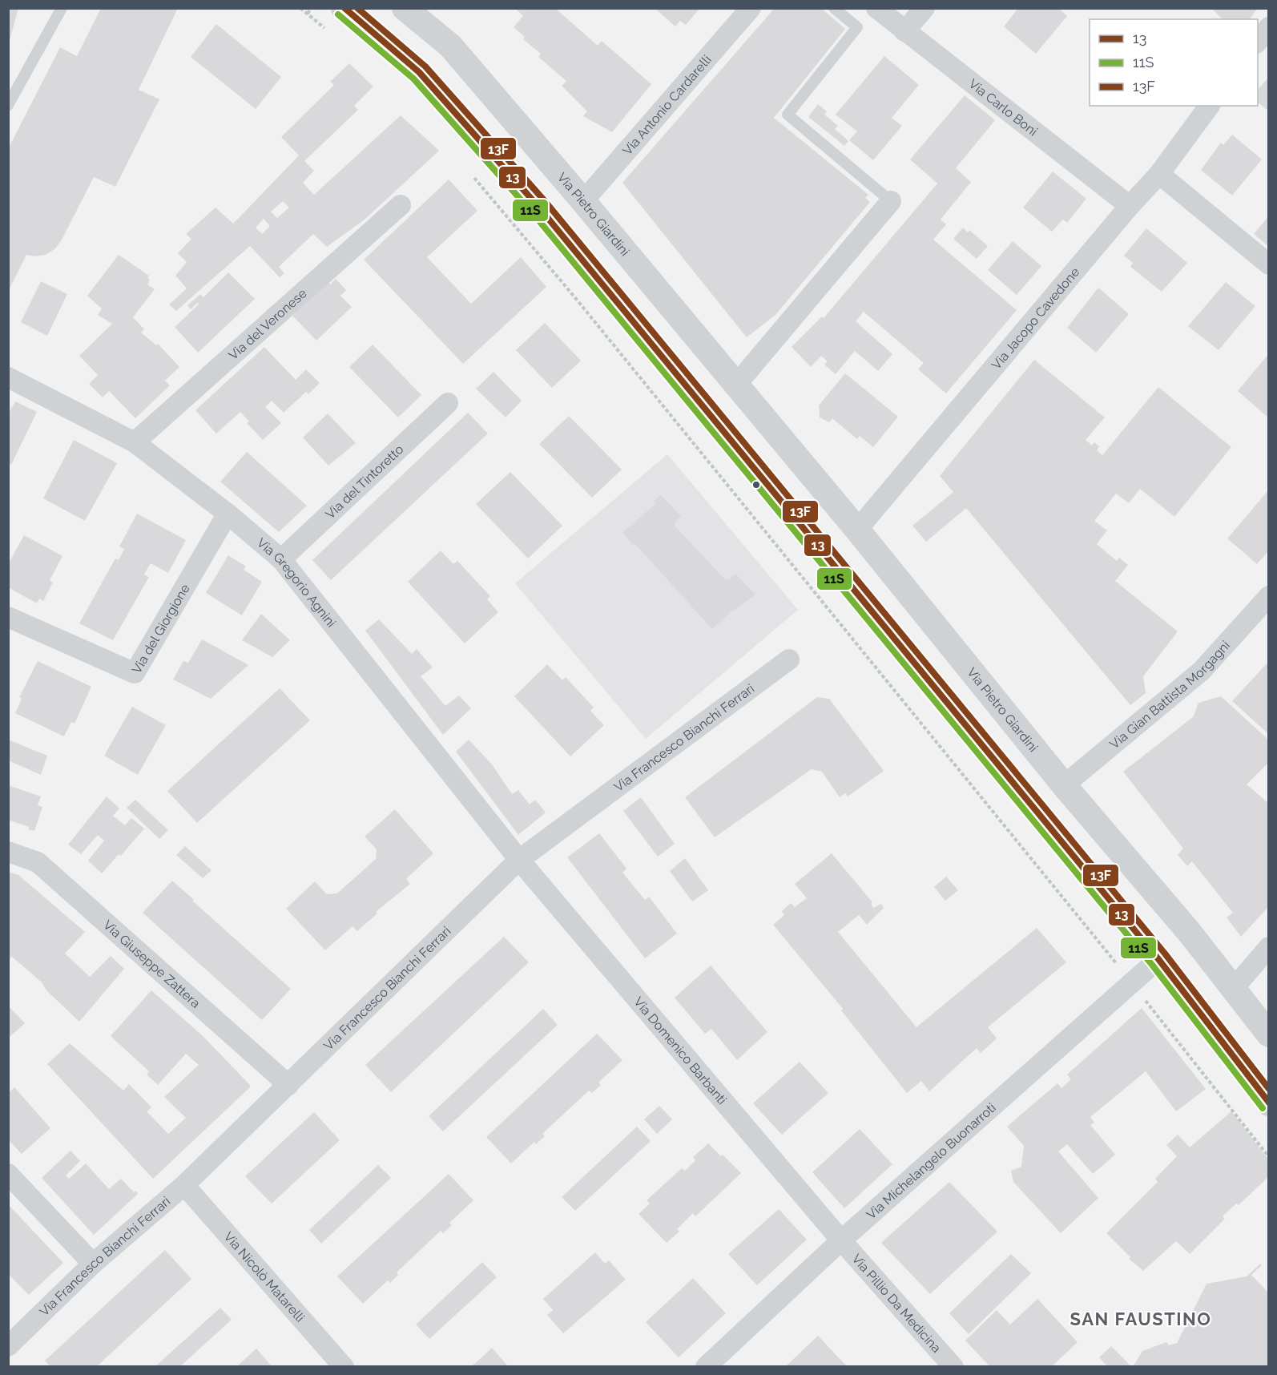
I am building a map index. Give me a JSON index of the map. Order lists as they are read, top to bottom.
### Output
{
  "streets": {
    "street": [
      "Via Antonio Cardarelli",
      "Via Carlo Boni",
      "Via Pietro Giardini",
      "Via Jacopo Cavedone",
      "Via del Veronese",
      "Via del Tintoretto",
      "Via Gregorio Agnini",
      "Via del Giorgione",
      "Via Gian Battista Morgagni",
      "Via Francesco Bianchi Ferrari",
      "Via Giuseppe Zattera",
      "Via Domenico Barbanti",
      "Via Michelangelo Buonarroti",
      "Via Nicolò Matarelli",
      "Via Pillio Da Medicina"
    ]
  },
  "crossings": [
    ["Via Antonio Cardarelli", "Via Pietro Giardini"],
    ["Via Carlo Boni", "Via Jacopo Cavedone"],
    ["Via Pietro Giardini", "Via Jacopo Cavedone"],
    ["Via Pietro Giardini", "Via Gian Battista Morgagni"],
    ["Via del Veronese", "Via Gregorio Agnini"],
    ["Via del Tintoretto", "Via Gregorio Agnini"],
    ["Via Gregorio Agnini", "Via del Giorgione"],
    ["Via Gregorio Agnini", "Via Francesco Bianchi Ferrari"],
    ["Via Gregorio Agnini", "Via Domenico Barbanti"],
    ["Via Francesco Bianchi Ferrari", "Via Giuseppe Zattera"],
    ["Via Francesco Bianchi Ferrari", "Via Domenico Barbanti"],
    ["Via Francesco Bianchi Ferrari", "Via Nicolò Matarelli"],
    ["Via Domenico Barbanti", "Via Michelangelo Buonarroti"],
    ["Via Domenico Barbanti", "Via Pillio Da Medicina"],
    ["Via Michelangelo Buonarroti", "Via Pillio Da Medicina"]
  ],
  "districts": ["SAN FAUSTINO"],
  "lines": ["transit line 13", "transit line 13F", "transit line 11S"],
  "legend": ["13", "11S", "13F"]
}
